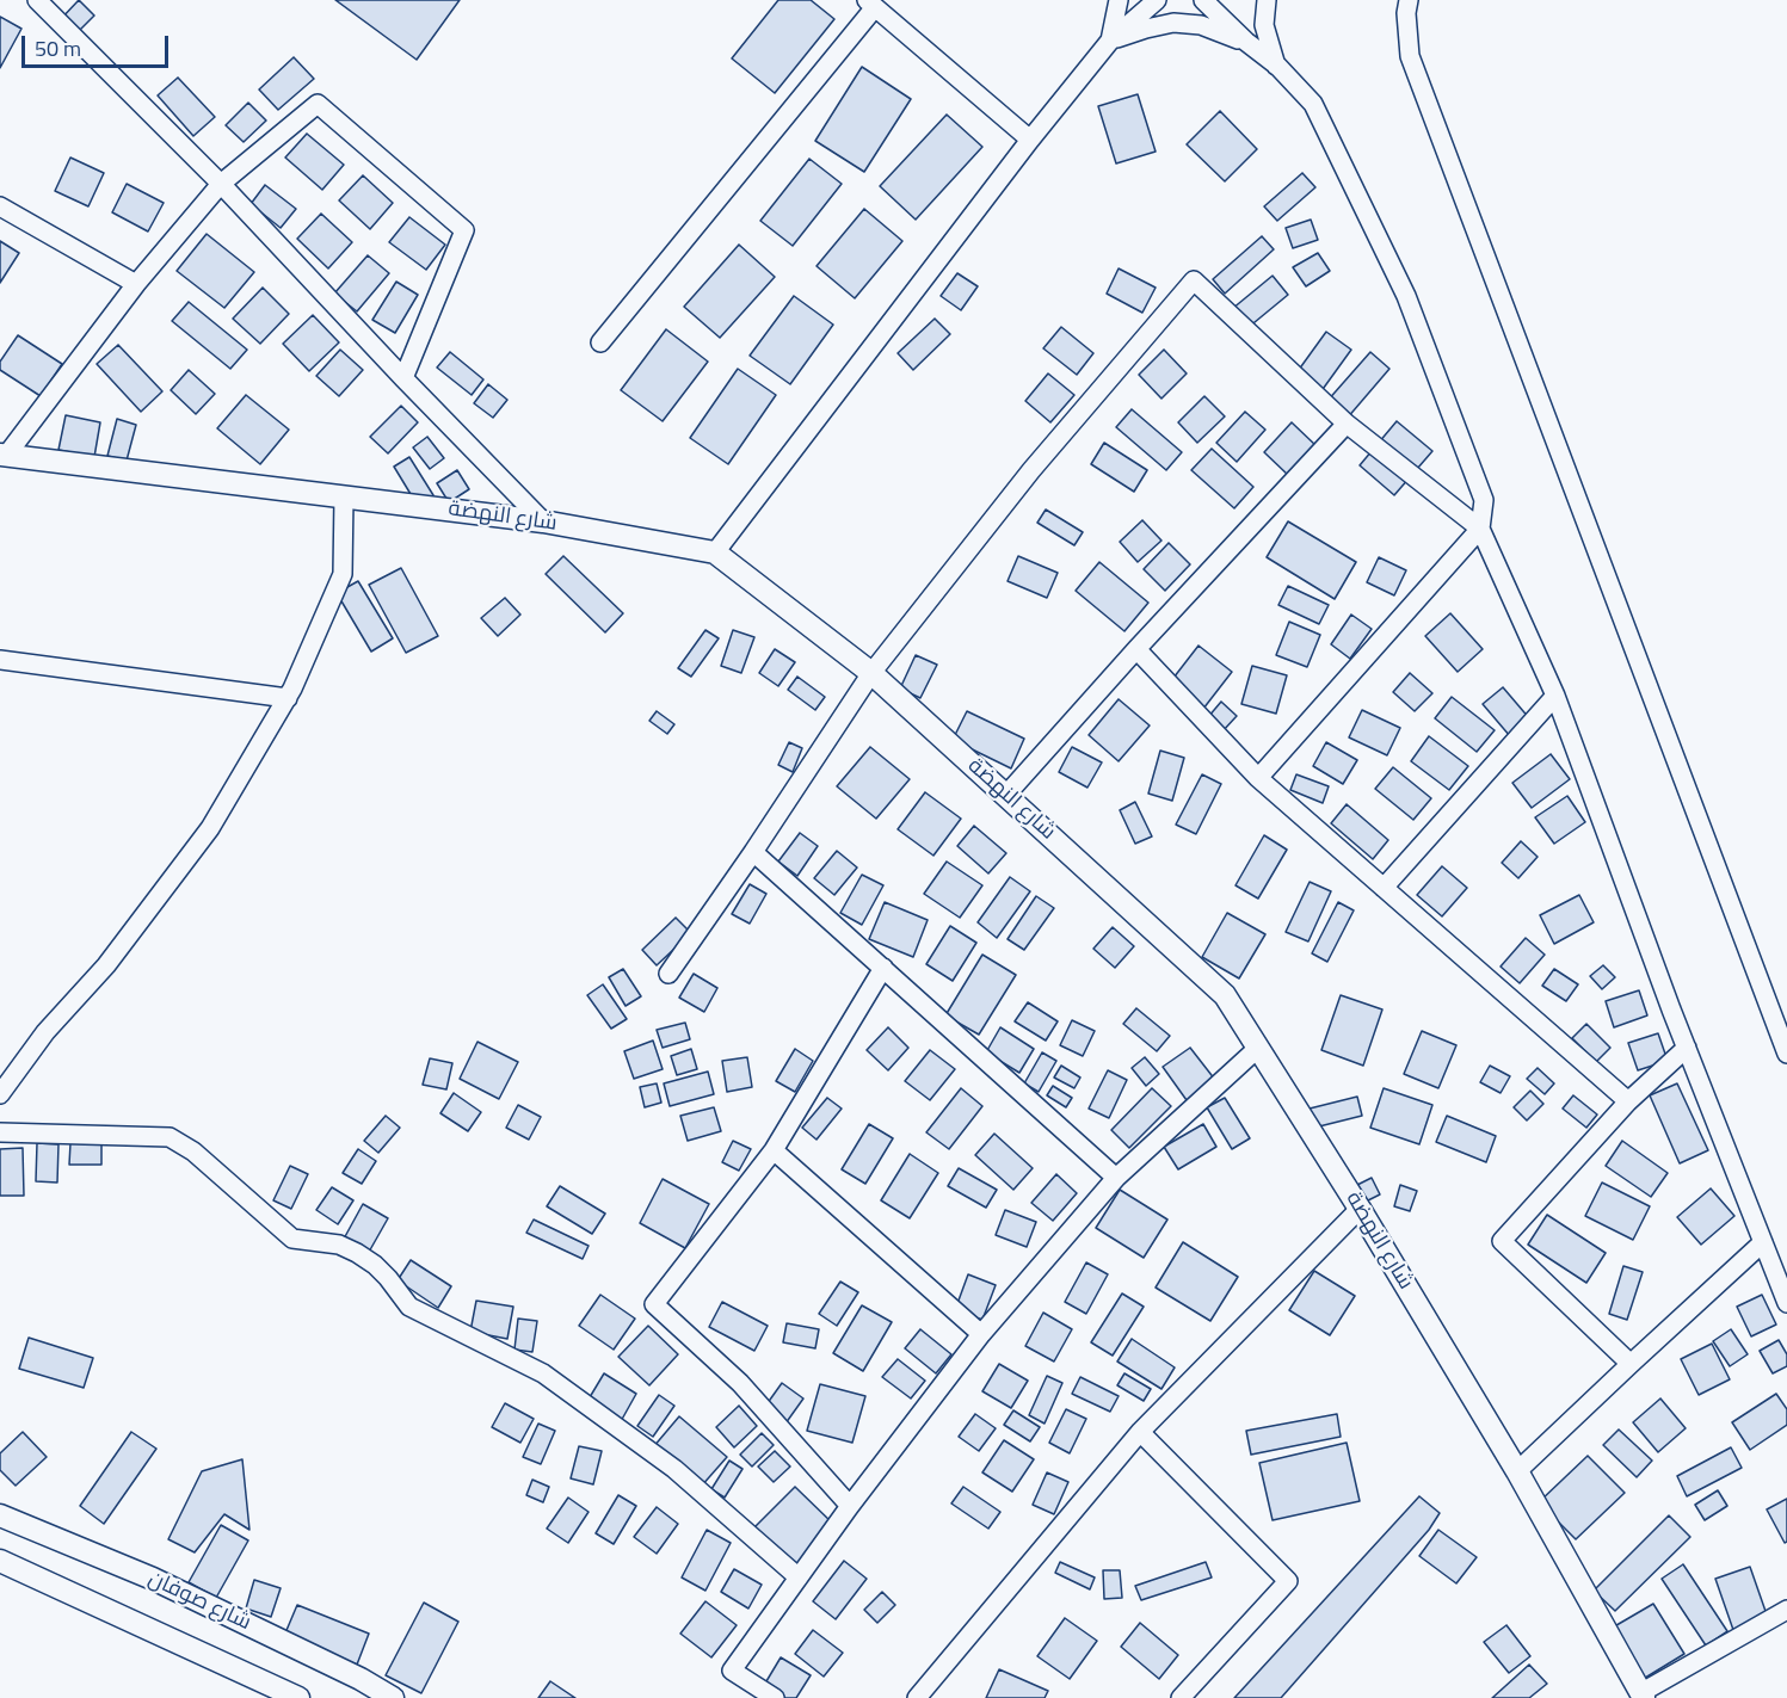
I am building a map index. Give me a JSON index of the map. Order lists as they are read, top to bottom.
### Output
{
  "streets": {
    "street": ["شارع النهضة", "شارع صوفان"]
  },
  "scale_bar": "50 m"
}
